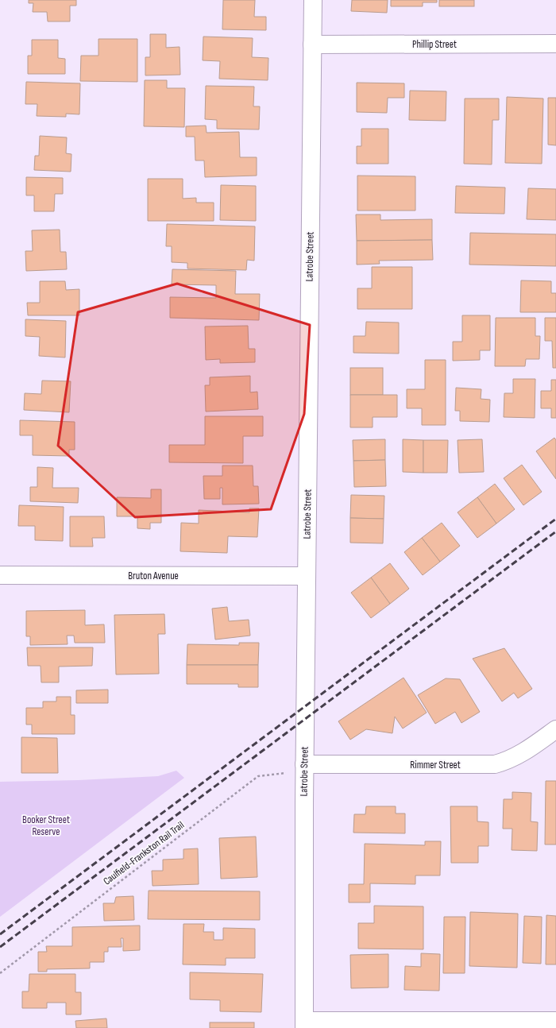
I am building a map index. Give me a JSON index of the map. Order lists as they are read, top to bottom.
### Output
{
  "streets": {
    "street": [
      "Phillip Street",
      "Latrobe Street",
      "Bruton Avenue",
      "Rimmer Street"
    ],
    "path": ["Caulfield-Frankston Rail Trail"]
  },
  "crossings": [
    ["Phillip Street", "Latrobe Street"],
    ["Latrobe Street", "Bruton Avenue"],
    ["Latrobe Street", "Rimmer Street"],
    ["Latrobe Street", "Caulfield-Frankston Rail Trail"],
    ["Rimmer Street", "Caulfield-Frankston Rail Trail"]
  ],
  "parks": ["Booker Street Reserve"]
}
